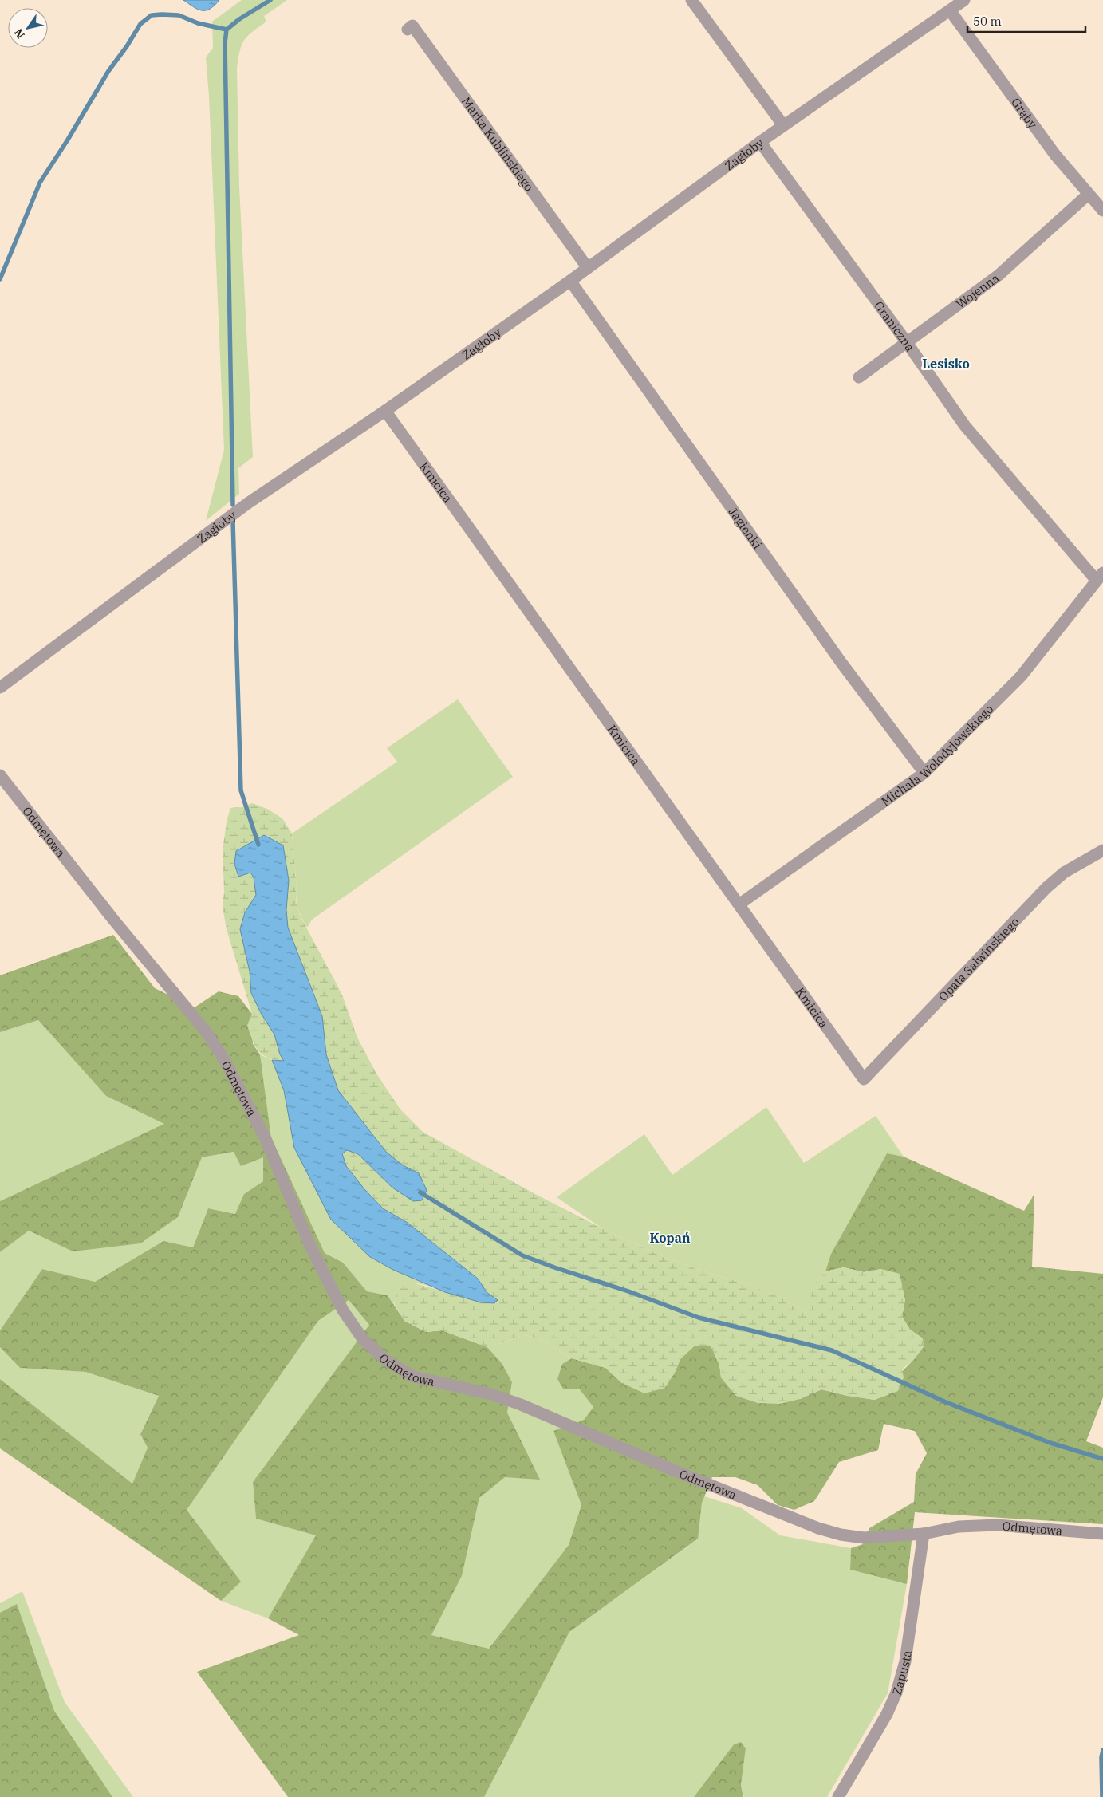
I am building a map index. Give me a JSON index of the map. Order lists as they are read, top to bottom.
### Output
{
  "streets": {
    "street": [
      "Grąby",
      "Marka Kublińskiego",
      "Zagłoby",
      "Wojenna",
      "Graniczna",
      "Kmicica",
      "Jagienki",
      "Michała Wołodyjowskiego",
      "Odmętowa",
      "Opata Salwińskiego",
      "Zapusta"
    ]
  },
  "crossings": [
    ["Grąby", "Zagłoby"],
    ["Grąby", "Wojenna"],
    ["Marka Kublińskiego", "Zagłoby"],
    ["Zagłoby", "Graniczna"],
    ["Zagłoby", "Kmicica"],
    ["Zagłoby", "Jagienki"],
    ["Wojenna", "Graniczna"],
    ["Graniczna", "Michała Wołodyjowskiego"],
    ["Kmicica", "Michała Wołodyjowskiego"],
    ["Kmicica", "Opata Salwińskiego"],
    ["Jagienki", "Michała Wołodyjowskiego"],
    ["Odmętowa", "Zapusta"]
  ],
  "districts": ["Lesisko", "Kopań"],
  "scale_bar": "50 m",
  "north": "bottom left"
}
